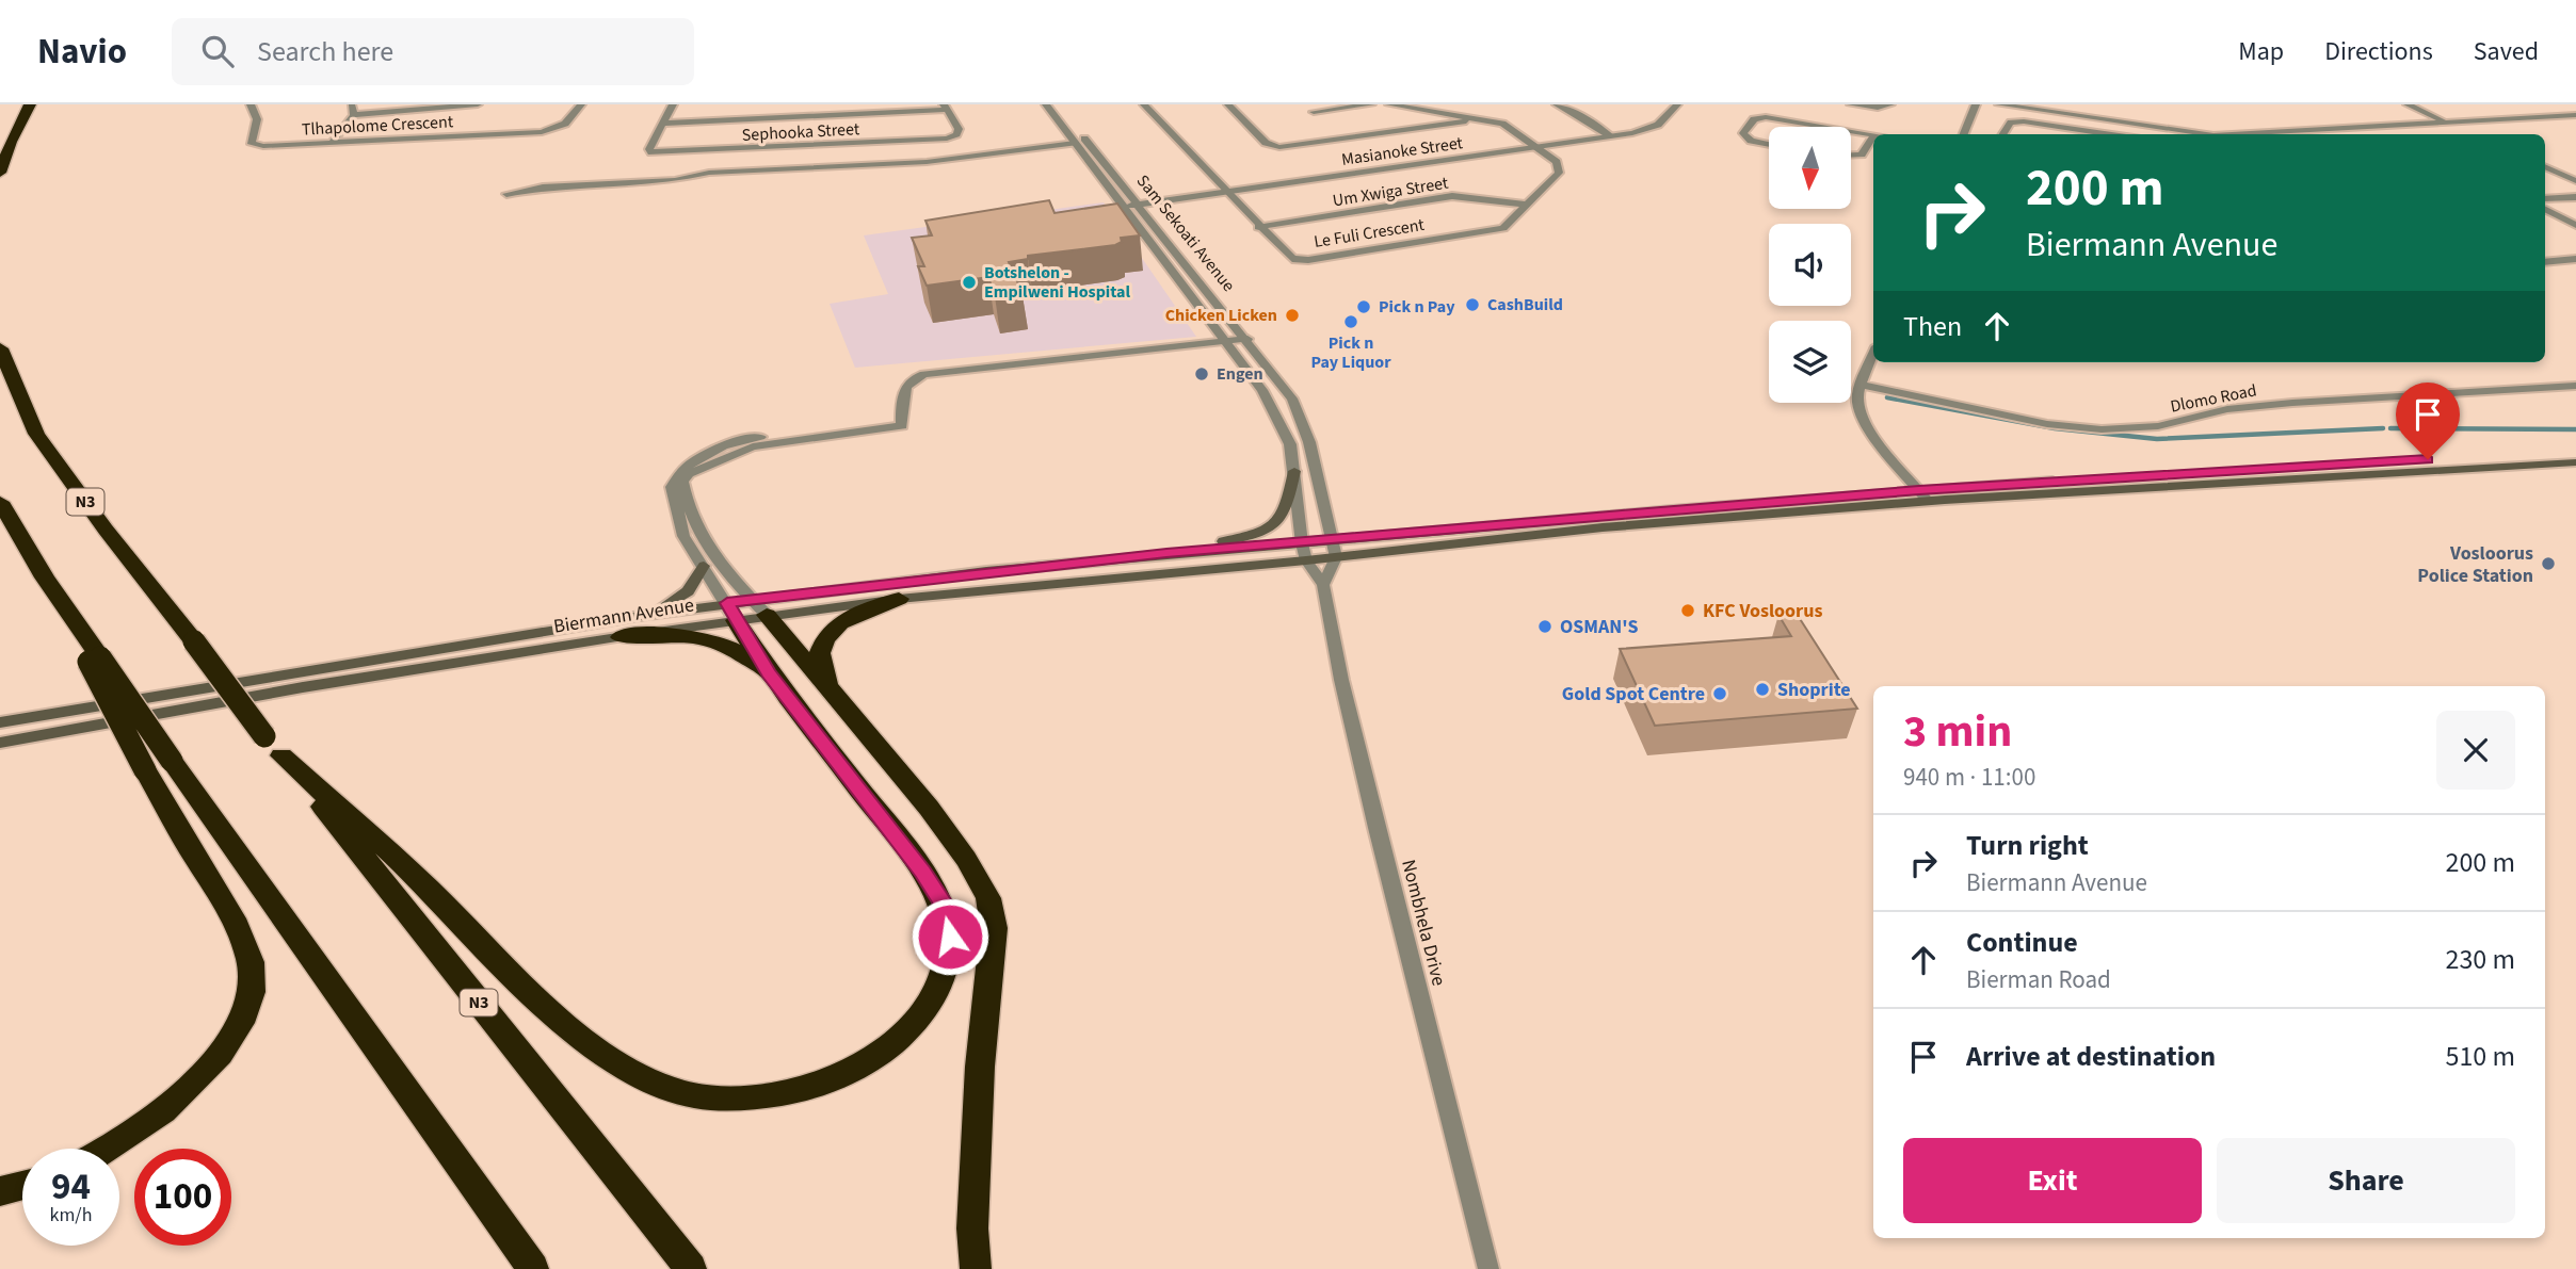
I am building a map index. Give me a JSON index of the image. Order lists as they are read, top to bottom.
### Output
{
  "streets": {
    "highway": ["N3"],
    "main road": ["Biermann Avenue"],
    "street": [
      "Tlhapolome Crescent",
      "Sephooka Street",
      "Masianoke Street",
      "Um Xwiga Street",
      "Sam Sekoati Avenue",
      "Le Fuli Crescent",
      "Dlomo Road",
      "Nombhela Drive"
    ]
  },
  "crossings": [
    ["Masianoke Street", "Sam Sekoati Avenue"],
    ["Masianoke Street", "Le Fuli Crescent"],
    ["Um Xwiga Street", "Le Fuli Crescent"],
    ["Sam Sekoati Avenue", "Biermann Avenue"],
    ["Sam Sekoati Avenue", "Nombhela Drive"],
    ["Biermann Avenue", "Nombhela Drive"]
  ],
  "places": [
    "Botshelon - Empilweni Hospital",
    "CashBuild",
    "Pick n Pay",
    "Chicken Licken",
    "Pick n Pay Liquor",
    "Engen",
    "Vosloorus Police Station",
    "KFC Vosloorus",
    "OSMAN'S",
    "Shoprite",
    "Gold Spot Centre"
  ],
  "north": "bottom",
  "page": {
    "header": "Navio",
    "search": "Search here",
    "nav": ["Map", "Directions", "Saved"],
    "turn": ["200 m", "Biermann Avenue"],
    "then": "Then",
    "heading": ["3 min", "940 m · 11:00"],
    "list": [
      {
        "name": "Turn right",
        "note": "Biermann Avenue",
        "value": "200 m"
      },
      {
        "name": "Continue",
        "note": "Bierman Road",
        "value": "230 m"
      },
      {
        "name": "Arrive at destination",
        "value": "510 m"
      }
    ],
    "buttons": ["Exit", "Share"],
    "speed": "94 km/h",
    "limit": "100"
  }
}
